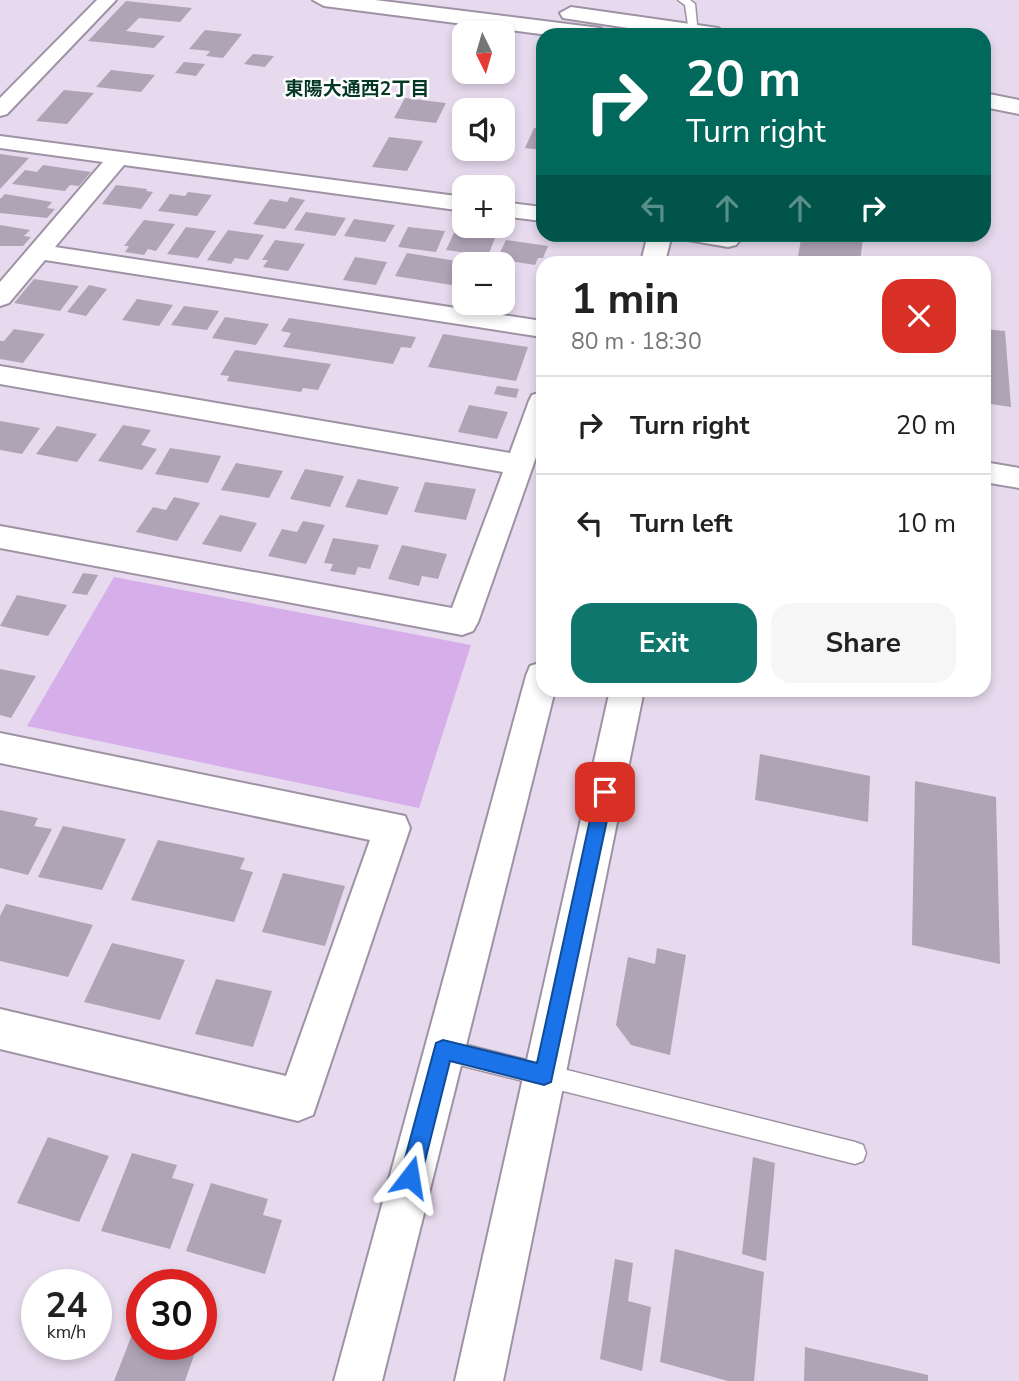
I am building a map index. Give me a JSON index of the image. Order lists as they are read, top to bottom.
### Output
{
  "districts": ["東陽大通西2丁目"],
  "north": "bottom",
  "page": {
    "map_buttons": ["+", "−"],
    "turn": ["20 m", "Turn right"],
    "heading": ["1 min", "80 m · 18:30"],
    "list": [
      {
        "name": "Turn right",
        "value": "20 m"
      },
      {
        "name": "Turn left",
        "value": "10 m"
      }
    ],
    "buttons": ["Exit", "Share"],
    "speed": "24 km/h",
    "limit": "30"
  }
}
